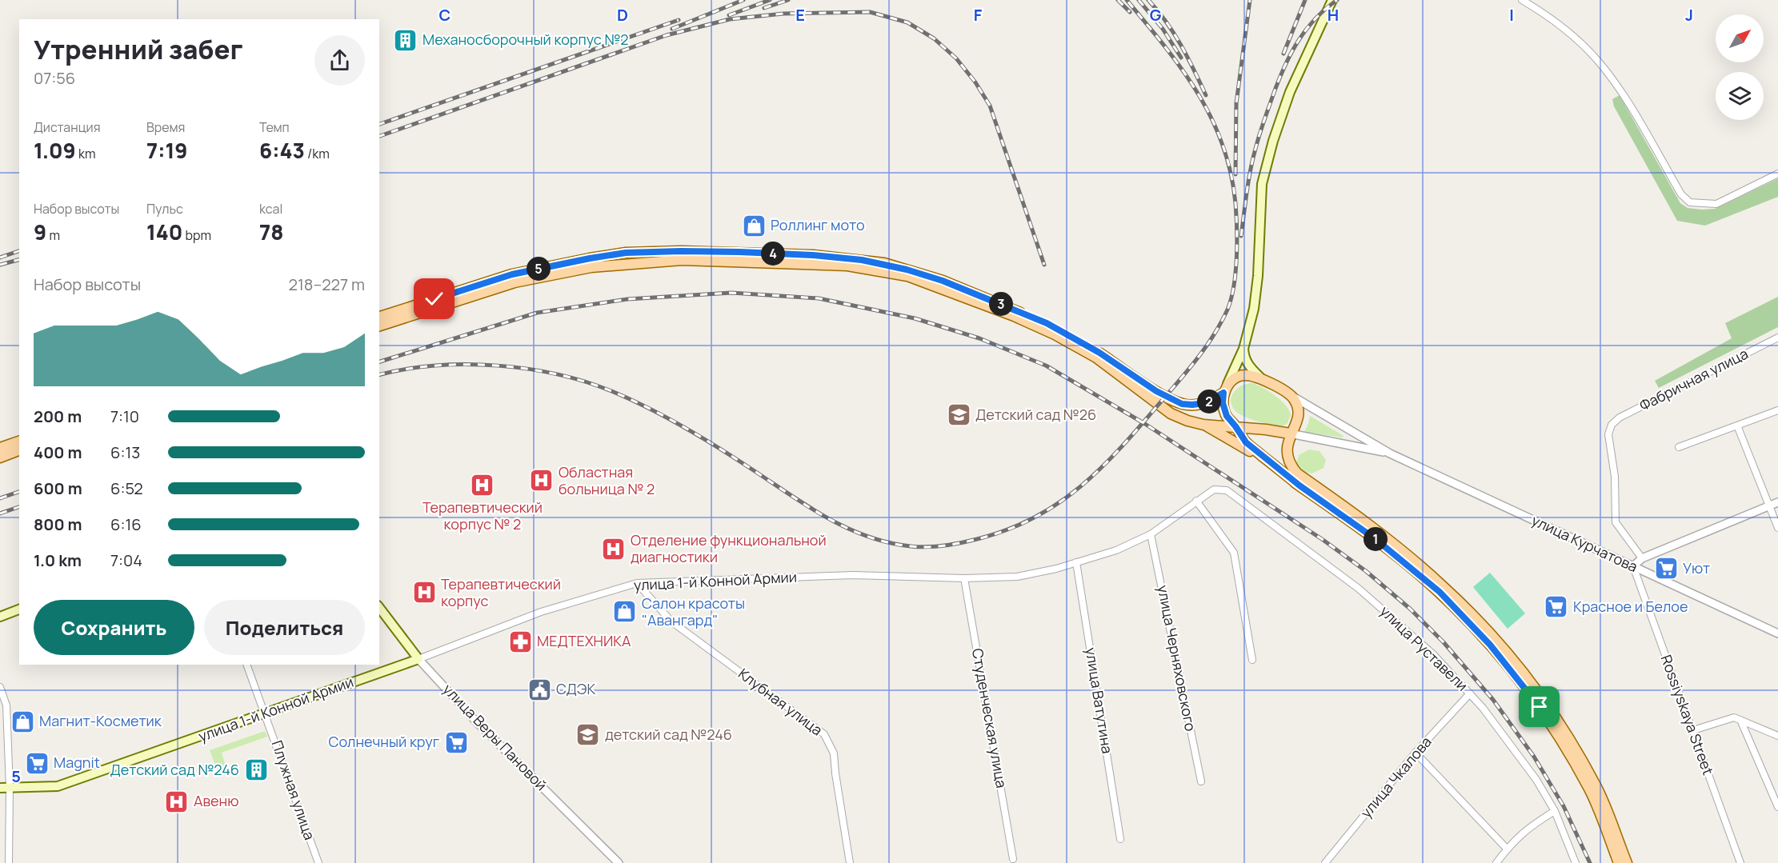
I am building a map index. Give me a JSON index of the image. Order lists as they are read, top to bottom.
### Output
{
  "streets": {
    "main road": ["улица 1-й Конной Армии", "улица Веры Пановой"],
    "street": [
      "Фабричная улица",
      "улица Курчатова",
      "улица Руставели",
      "улица Черняховского",
      "улица Ватутина",
      "Клубная улица",
      "Rossiyskaya Street",
      "Студенческая улица",
      "улица Чкалова",
      "Плужная улица"
    ]
  },
  "crossings": [
    ["улица Курчатова", "Rossiyskaya Street"],
    ["улица 1-й Конной Армии", "улица Руставели"],
    ["улица 1-й Конной Армии", "улица Черняховского"],
    ["улица 1-й Конной Армии", "улица Ватутина"],
    ["улица 1-й Конной Армии", "Клубная улица"],
    ["улица 1-й Конной Армии", "Студенческая улица"],
    ["улица 1-й Конной Армии", "улица Веры Пановой"],
    ["улица 1-й Конной Армии", "Плужная улица"],
    ["улица Руставели", "улица Чкалова"]
  ],
  "places": {
    "building": ["Механосборочный корпус №2", "Детский сад №246"],
    "shop": ["Роллинг мото", "Салон красоты \"Авангард\"", "Магнит-Косметик"],
    "school or university": ["Детский сад №26", "детский сад №246"],
    "hospital": [
      "Областная больница № 2",
      "Терапевтический корпус № 2",
      "Отделение функциональной диагностики",
      "Терапевтический корпус",
      "Авеню"
    ],
    "supermarket": [
      "Уют",
      "Красное и Белое",
      "Солнечный круг",
      "Magnit"
    ],
    "pharmacy": ["МЕДТЕХНИКА"],
    "public building": ["СДЭК"]
  },
  "north": "top right",
  "page": {
    "heading": ["Утренний забег", "07:56"],
    "stats": [
      ["Дистанция", "1.09 km"],
      ["Время", "7:19"],
      ["Темп", "6:43 /km"],
      ["Набор высоты", "9 m"],
      ["Пульс", "140 bpm"],
      ["kcal", "78"]
    ],
    "pins": [
      "4",
      "5",
      "3",
      "2",
      "1"
    ],
    "chart": ["Набор высоты", "218–227 m"],
    "list": [
      {
        "name": "200 m",
        "note": "7:10"
      },
      {
        "name": "400 m",
        "note": "6:13"
      },
      {
        "name": "600 m",
        "note": "6:52"
      },
      {
        "name": "800 m",
        "note": "6:16"
      },
      {
        "name": "1.0 km",
        "note": "7:04"
      }
    ],
    "buttons": ["Сохранить", "Поделиться"]
  },
  "grid": {
    "columns": [
      "C",
      "D",
      "E",
      "F",
      "G",
      "H",
      "I",
      "J"
    ],
    "rows": ["5"]
  }
}
